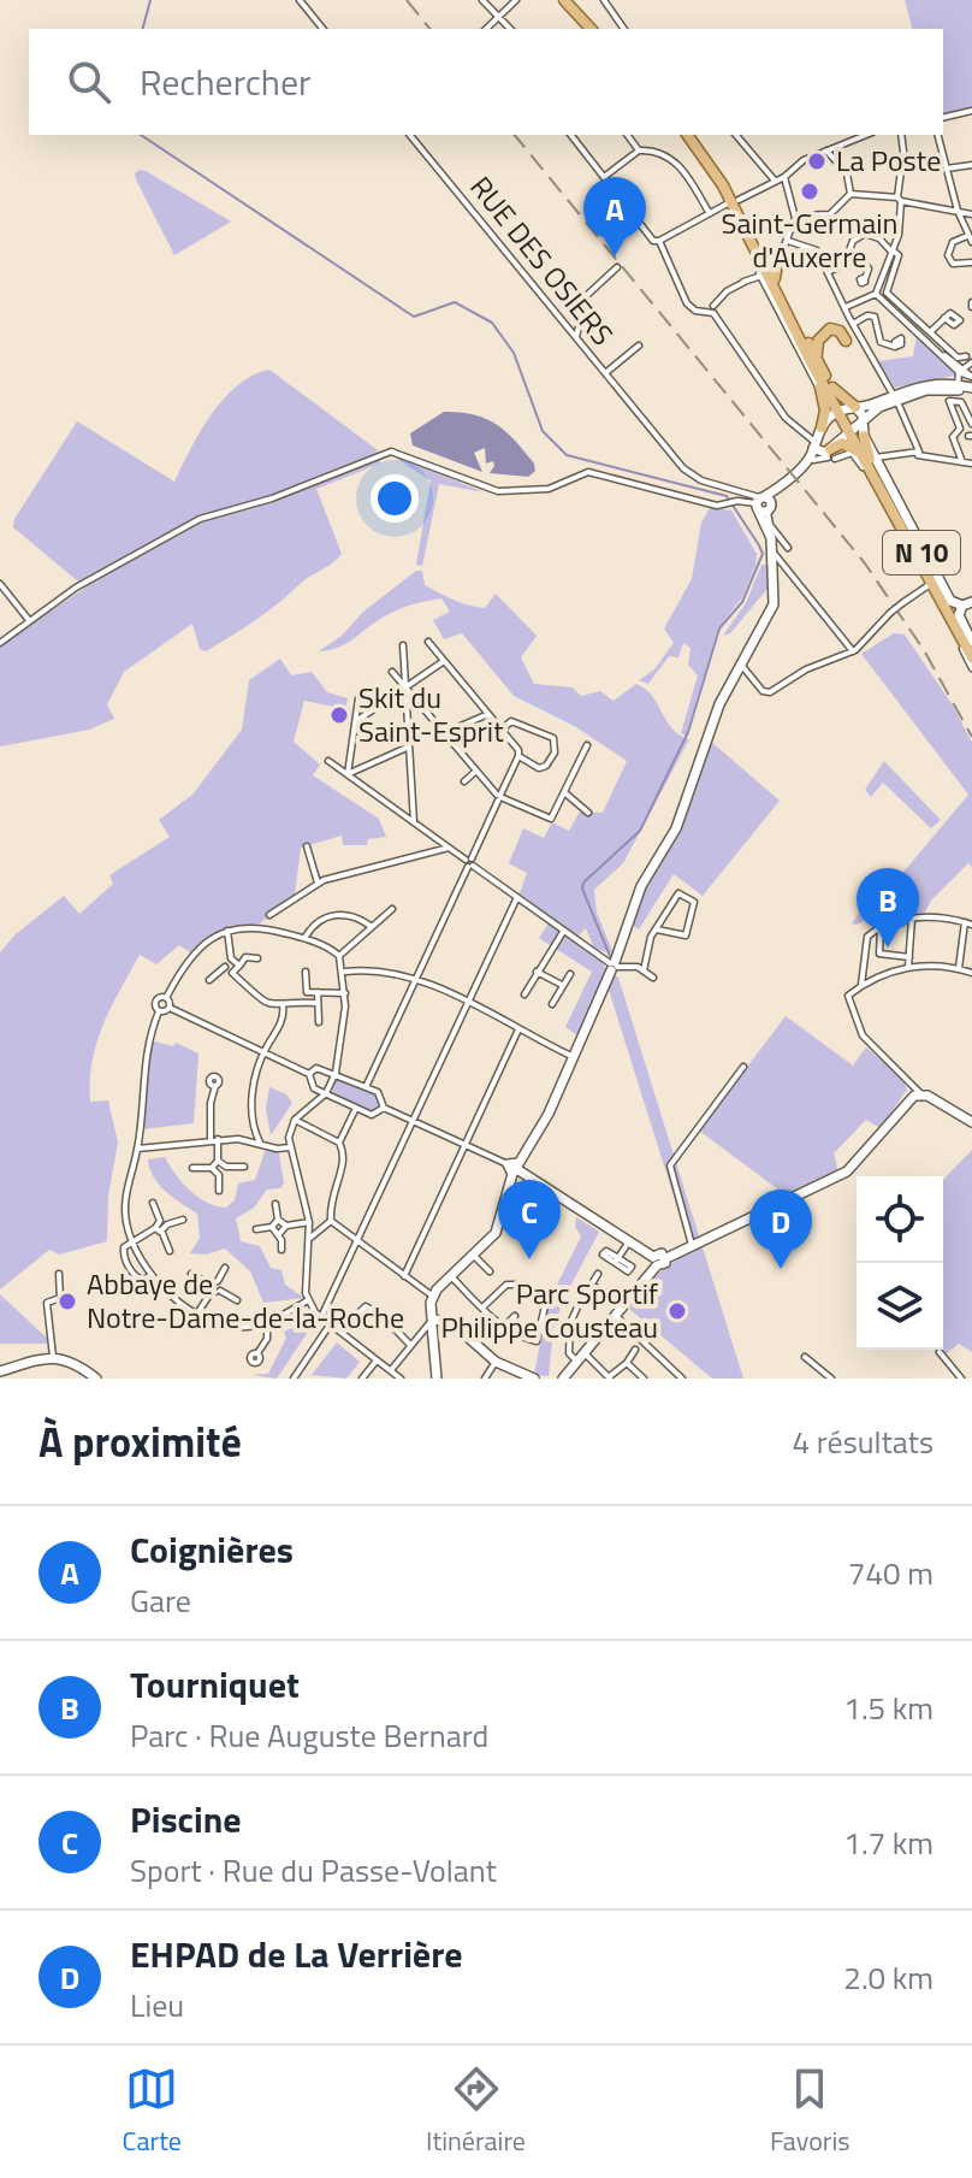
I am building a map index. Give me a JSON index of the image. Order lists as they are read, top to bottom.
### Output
{
  "streets": {
    "main road": ["N 10"],
    "street": ["RUE DES OSIERS"]
  },
  "places": [
    "La Poste",
    "Saint-Germain d'Auxerre",
    "Skit du Saint-Esprit",
    "Abbaye de Notre-Dame-de-la-Roche",
    "Parc Sportif Philippe Cousteau"
  ],
  "page": {
    "search": "Rechercher",
    "pins": [
      "A",
      "B",
      "C",
      "D"
    ],
    "heading": ["À proximité", "4 résultats"],
    "list": [
      {
        "mark": "A",
        "name": "Coignières",
        "note": "Gare",
        "value": "740 m"
      },
      {
        "mark": "B",
        "name": "Tourniquet",
        "note": "Parc · Rue Auguste Bernard",
        "value": "1.5 km"
      },
      {
        "mark": "C",
        "name": "Piscine",
        "note": "Sport · Rue du Passe-Volant",
        "value": "1.7 km"
      },
      {
        "mark": "D",
        "name": "EHPAD de La Verrière",
        "note": "Lieu",
        "value": "2.0 km"
      }
    ],
    "nav": ["Carte", "Itinéraire", "Favoris"]
  }
}
